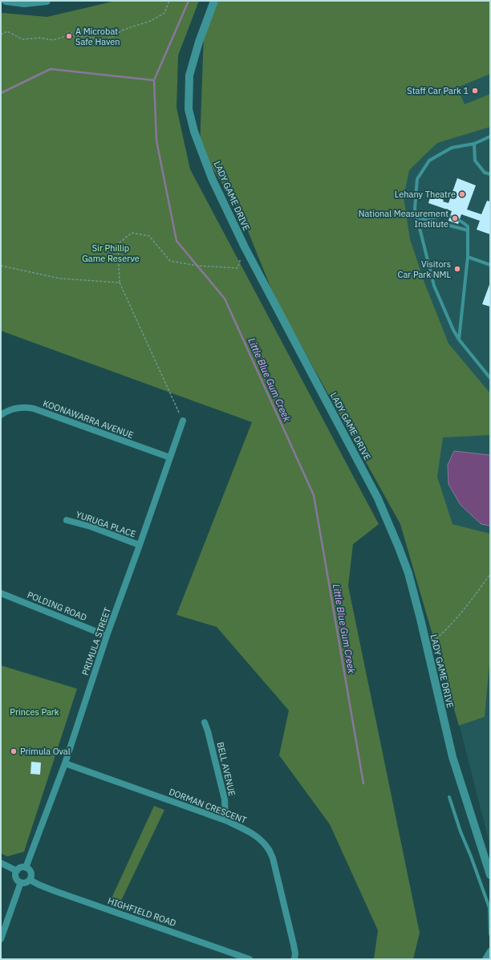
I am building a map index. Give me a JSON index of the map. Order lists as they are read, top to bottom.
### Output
{
  "streets": {
    "main road": ["LADY GAME DRIVE"],
    "street": [
      "KOONAWARRA AVENUE",
      "YURUGA PLACE",
      "POLDING ROAD",
      "PRIMULA STREET",
      "BELL AVENUE",
      "DORMAN CRESCENT",
      "HIGHFIELD ROAD"
    ]
  },
  "crossings": [
    ["KOONAWARRA AVENUE", "PRIMULA STREET"],
    ["YURUGA PLACE", "PRIMULA STREET"],
    ["POLDING ROAD", "PRIMULA STREET"],
    ["PRIMULA STREET", "DORMAN CRESCENT"],
    ["PRIMULA STREET", "HIGHFIELD ROAD"],
    ["BELL AVENUE", "DORMAN CRESCENT"]
  ],
  "water": ["Little Blue Gum Creek"],
  "parks": ["Sir Phillip Game Reserve", "Princes Park"],
  "places": [
    "A Microbat Safe Haven",
    "Staff Car Park 1",
    "Lehany Theatre",
    "National Measurement Institute",
    "Visitors Car Park NML",
    "Primula Oval"
  ]
}
